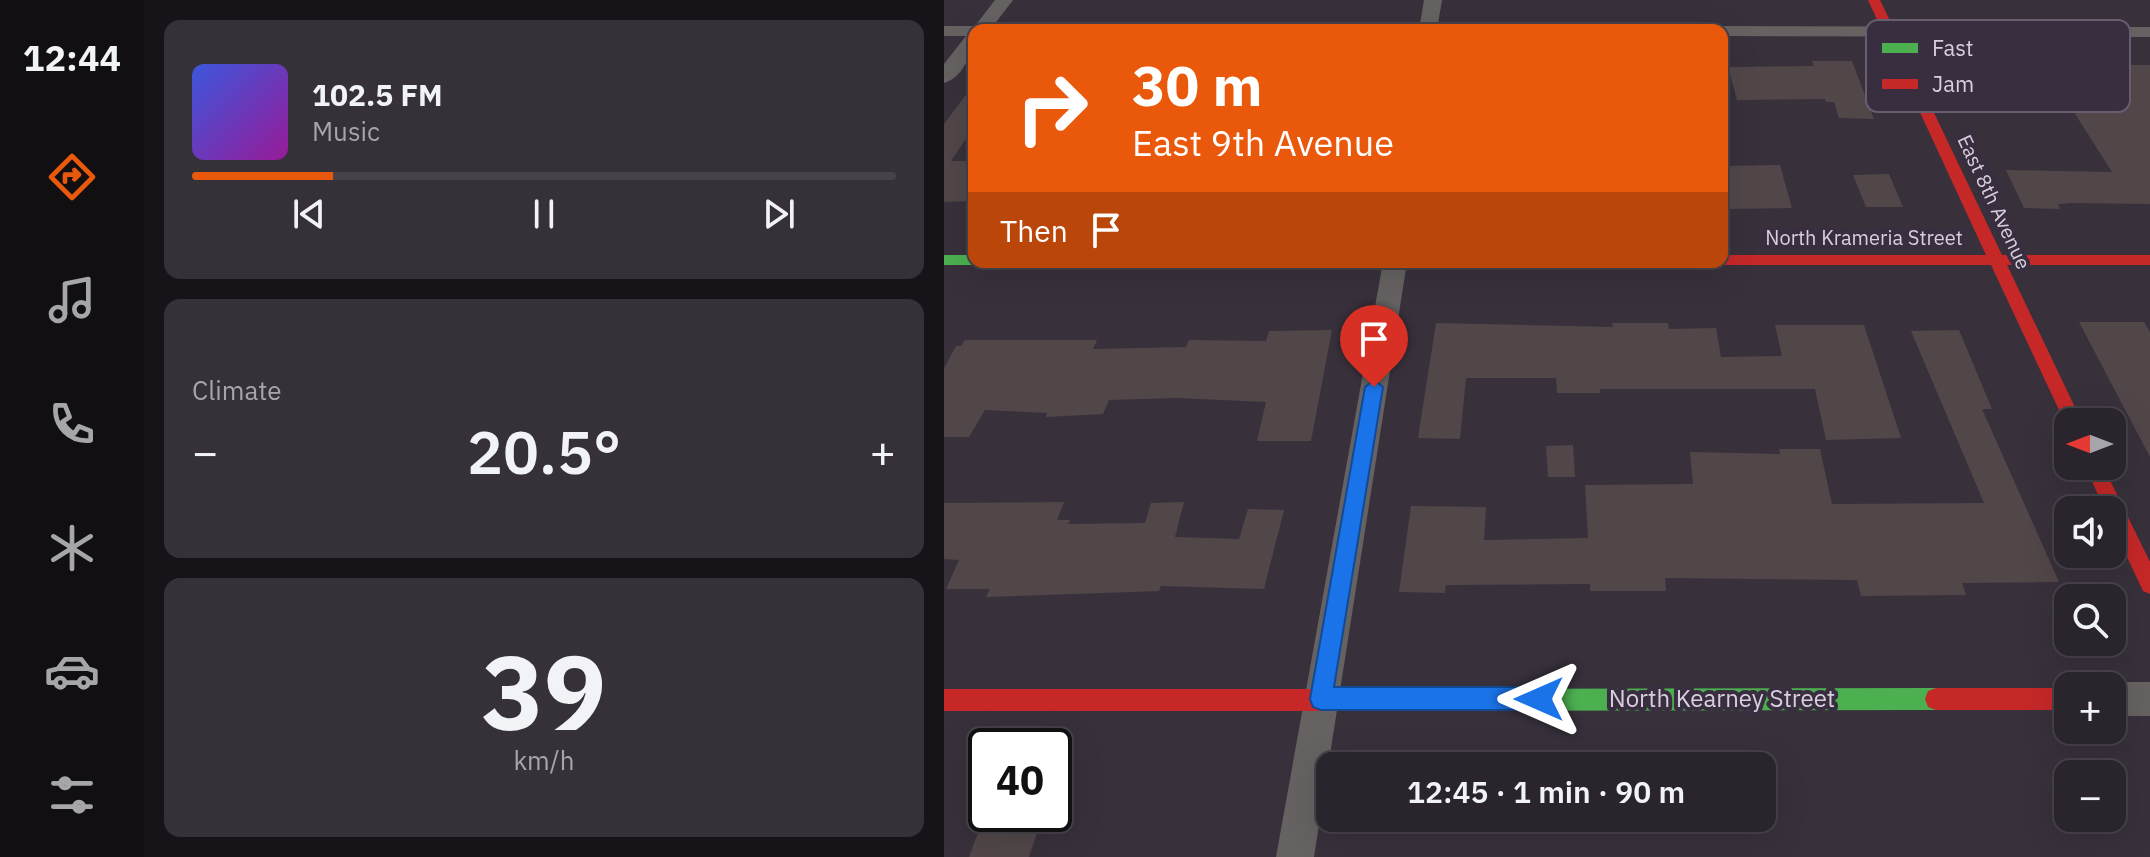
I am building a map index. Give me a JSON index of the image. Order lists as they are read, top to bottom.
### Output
{
  "streets": {
    "street": ["East 8th Avenue", "North Krameria Street", "North Kearney Street"]
  },
  "crossings": [
    ["East 8th Avenue", "North Krameria Street"]
  ],
  "legend": ["Fast", "Jam"],
  "north": "left",
  "page": {
    "tabs": "12:44",
    "turn": ["30 m", "East 9th Avenue"],
    "song": ["102.5 FM", "Music"],
    "then": "Then",
    "tile": [
      "Climate",
      ["39", "km/h"]
    ],
    "map_buttons": ["+", "−"],
    "heat": ["−", "20.5°", "+"],
    "limit": "40",
    "trip": "12:45 · 1 min · 90 m"
  }
}
